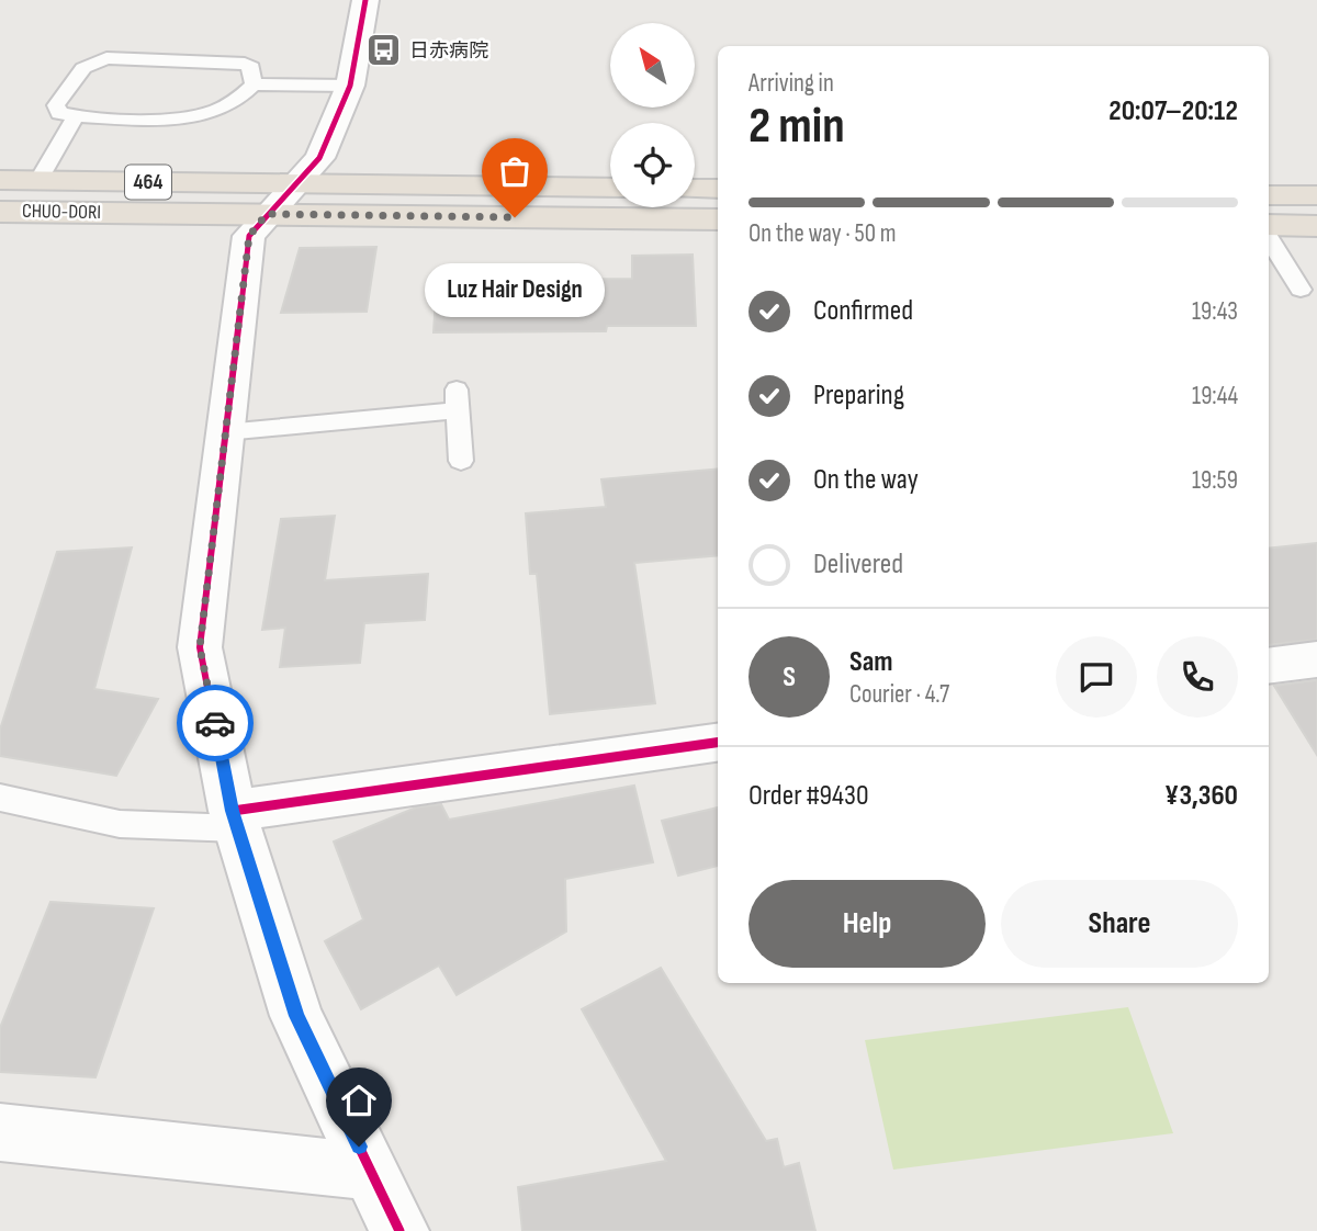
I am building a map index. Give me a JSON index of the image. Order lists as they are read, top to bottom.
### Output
{
  "streets": {
    "highway": ["464", "CHUO-DORI"]
  },
  "places": {
    "bus stop": ["日赤病院"],
    "other": ["Luz Hair Design"]
  },
  "north": "top left",
  "page": {
    "heading": ["2 min", "Arriving in", "20:07–20:12"],
    "panel": [
      "Sam",
      "Courier · 4.7",
      "Order #9430",
      "¥3,360"
    ],
    "bar": "On the way · 50 m",
    "bubble": "Luz Hair Design",
    "list": [
      ["Confirmed", "19:43"],
      ["Preparing", "19:44"],
      ["On the way", "19:59"],
      "Delivered"
    ],
    "round": "S",
    "buttons": ["Help", "Share"]
  }
}
